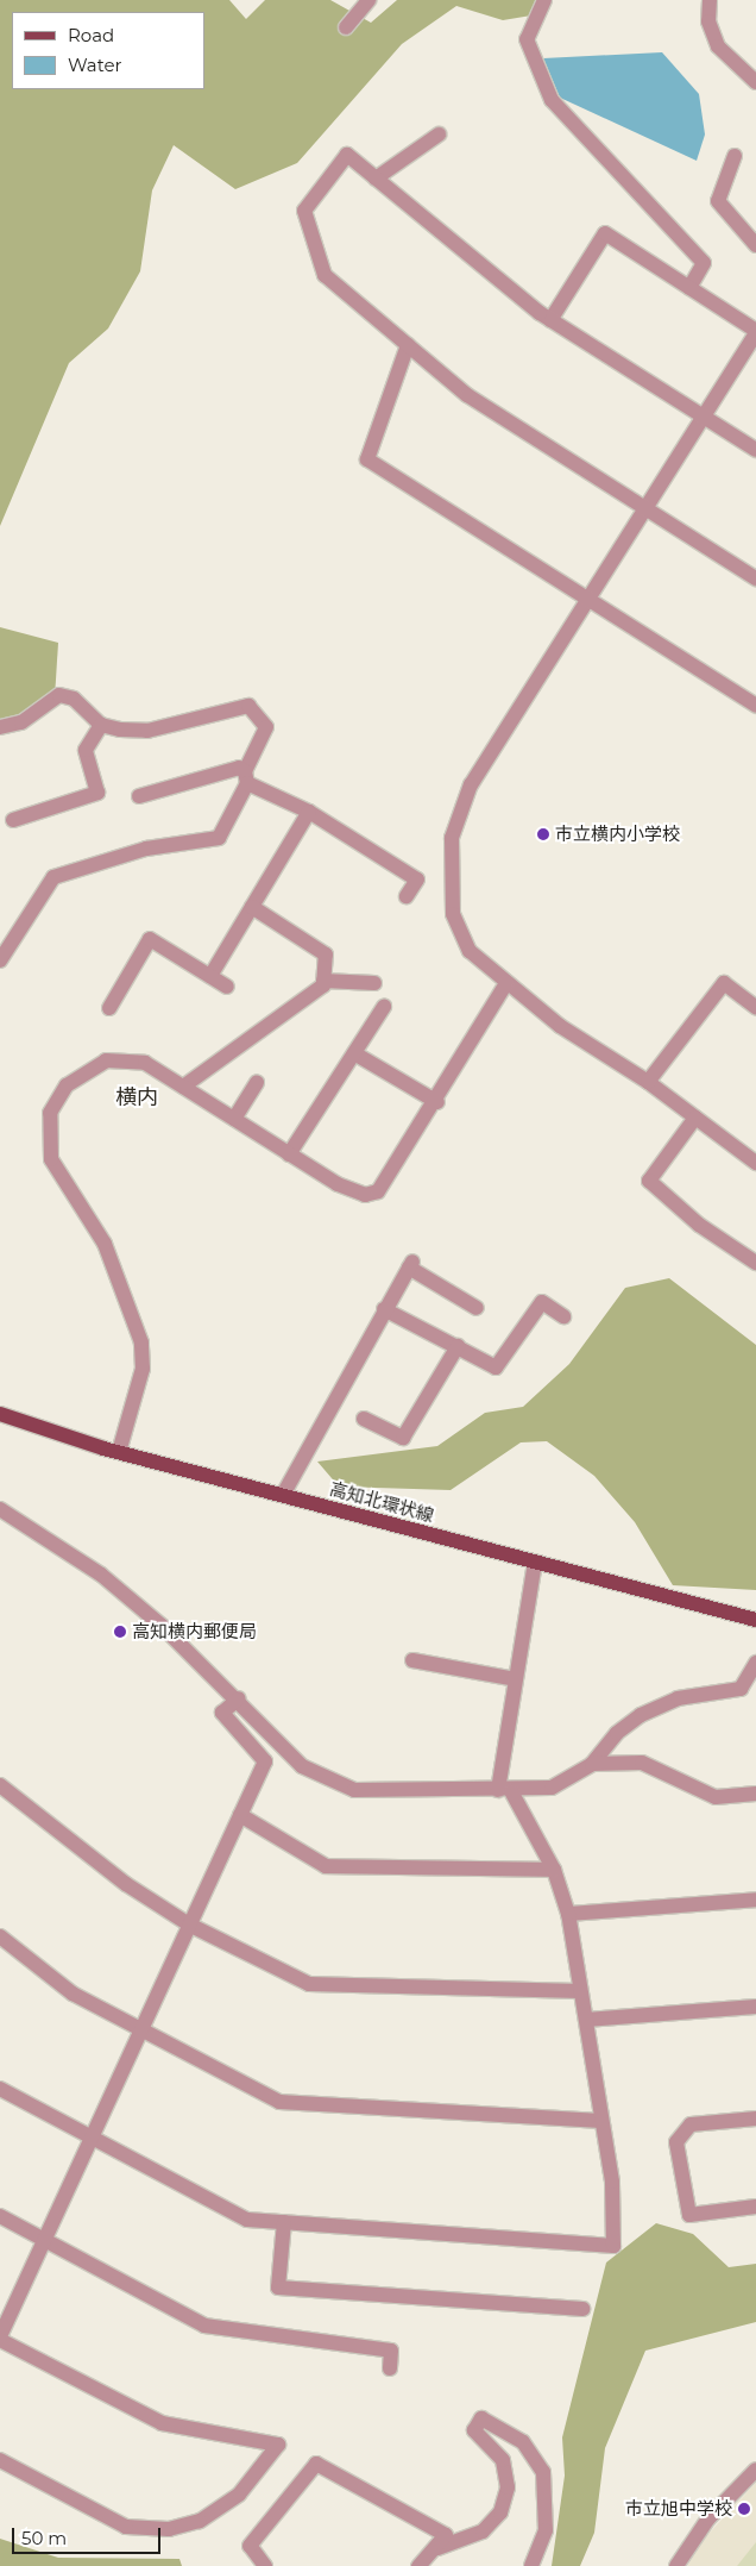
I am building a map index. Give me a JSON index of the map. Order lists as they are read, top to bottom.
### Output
{
  "streets": {
    "main road": ["高知北環状線"]
  },
  "districts": ["横内"],
  "places": ["市立横内小学校", "高知横内郵便局", "市立旭中学校"],
  "legend": ["Road", "Water"],
  "scale_bar": "50 m"
}
